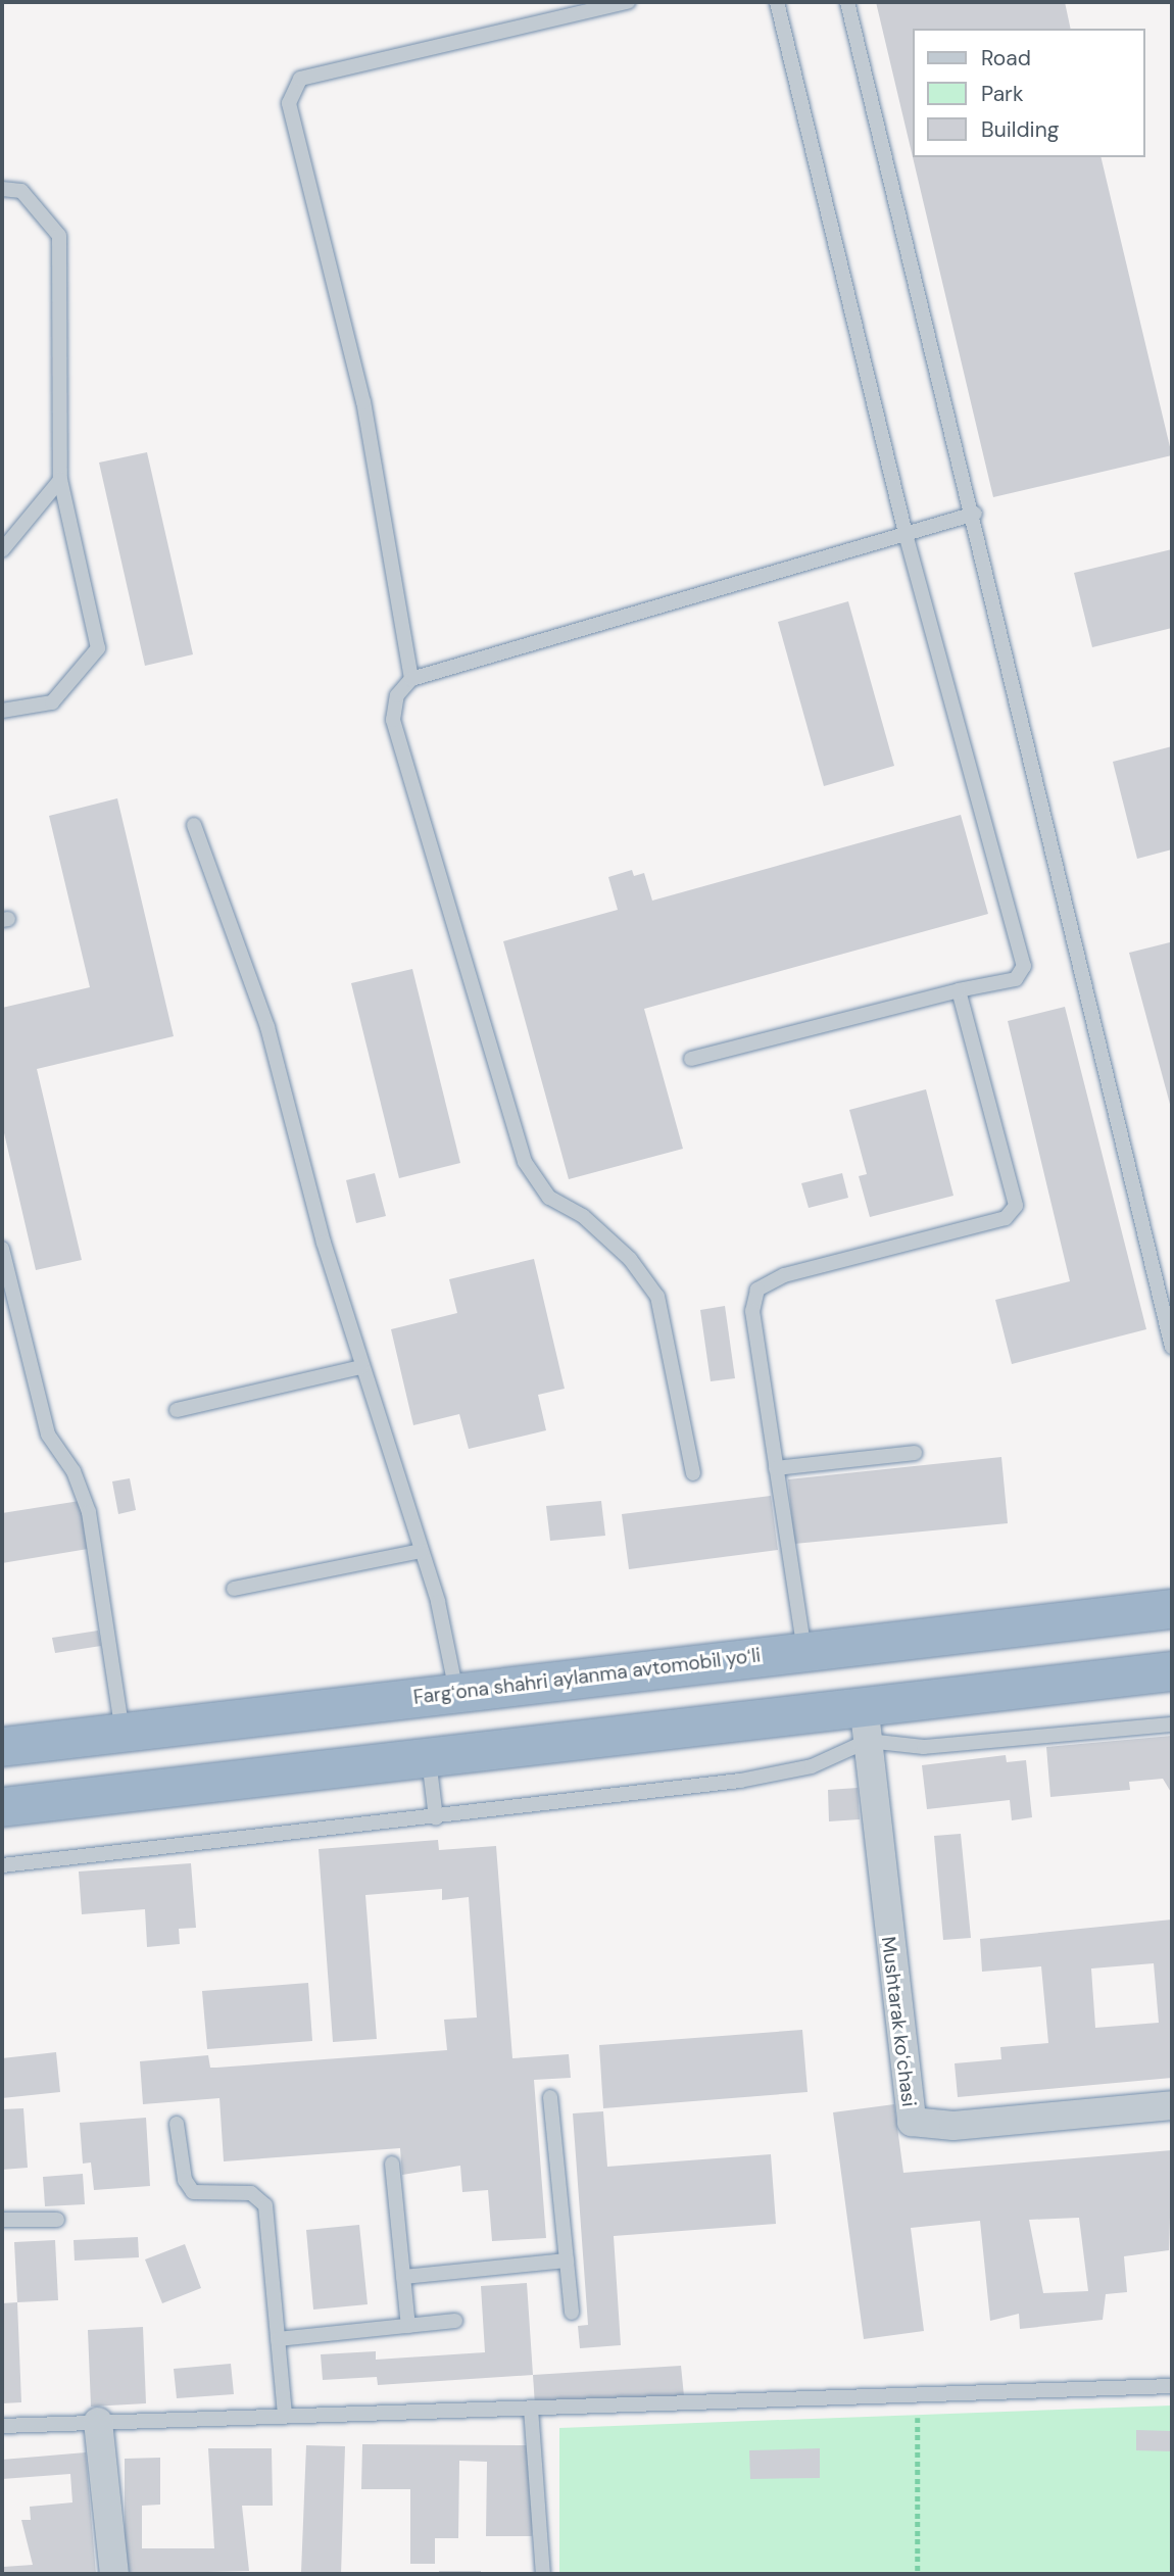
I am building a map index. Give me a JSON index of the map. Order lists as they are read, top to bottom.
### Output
{
  "streets": {
    "highway": ["Fargʻona shahri aylanma avtomobil yoʻli"],
    "street": ["Mushtarak koʻchasi"]
  },
  "legend": ["Road", "Park", "Building"]
}
